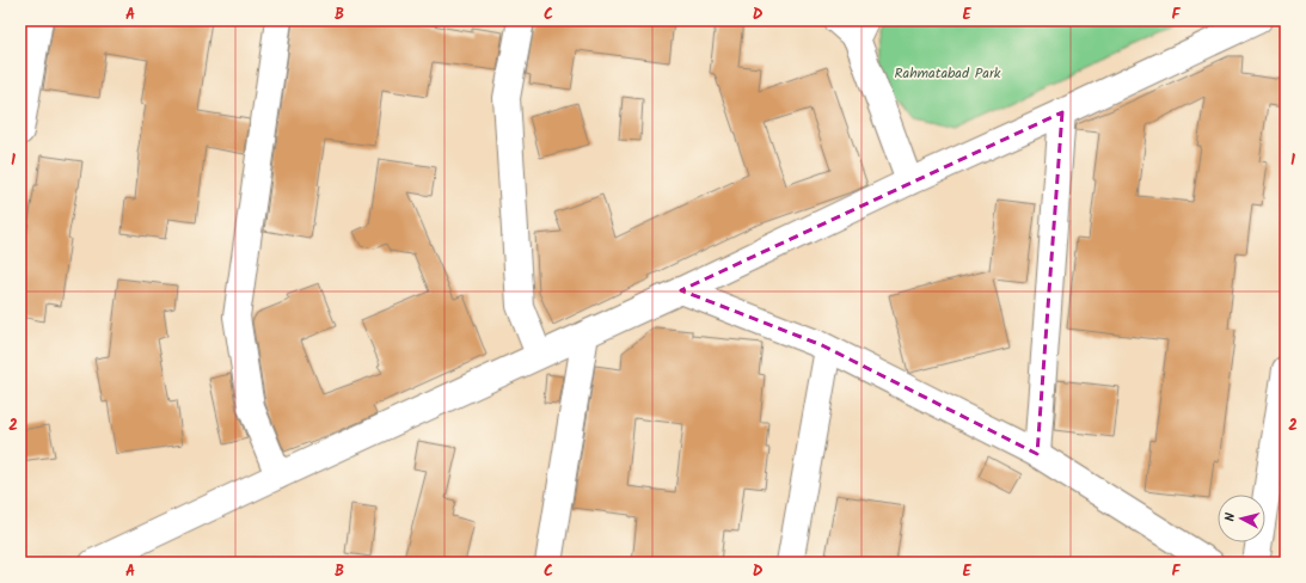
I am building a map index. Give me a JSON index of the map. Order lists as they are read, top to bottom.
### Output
{
  "parks": ["Rahmatabad Park"],
  "north": "left",
  "grid": {
    "columns": [
      "A",
      "B",
      "C",
      "D",
      "E",
      "F"
    ],
    "rows": ["1", "2"]
  }
}
